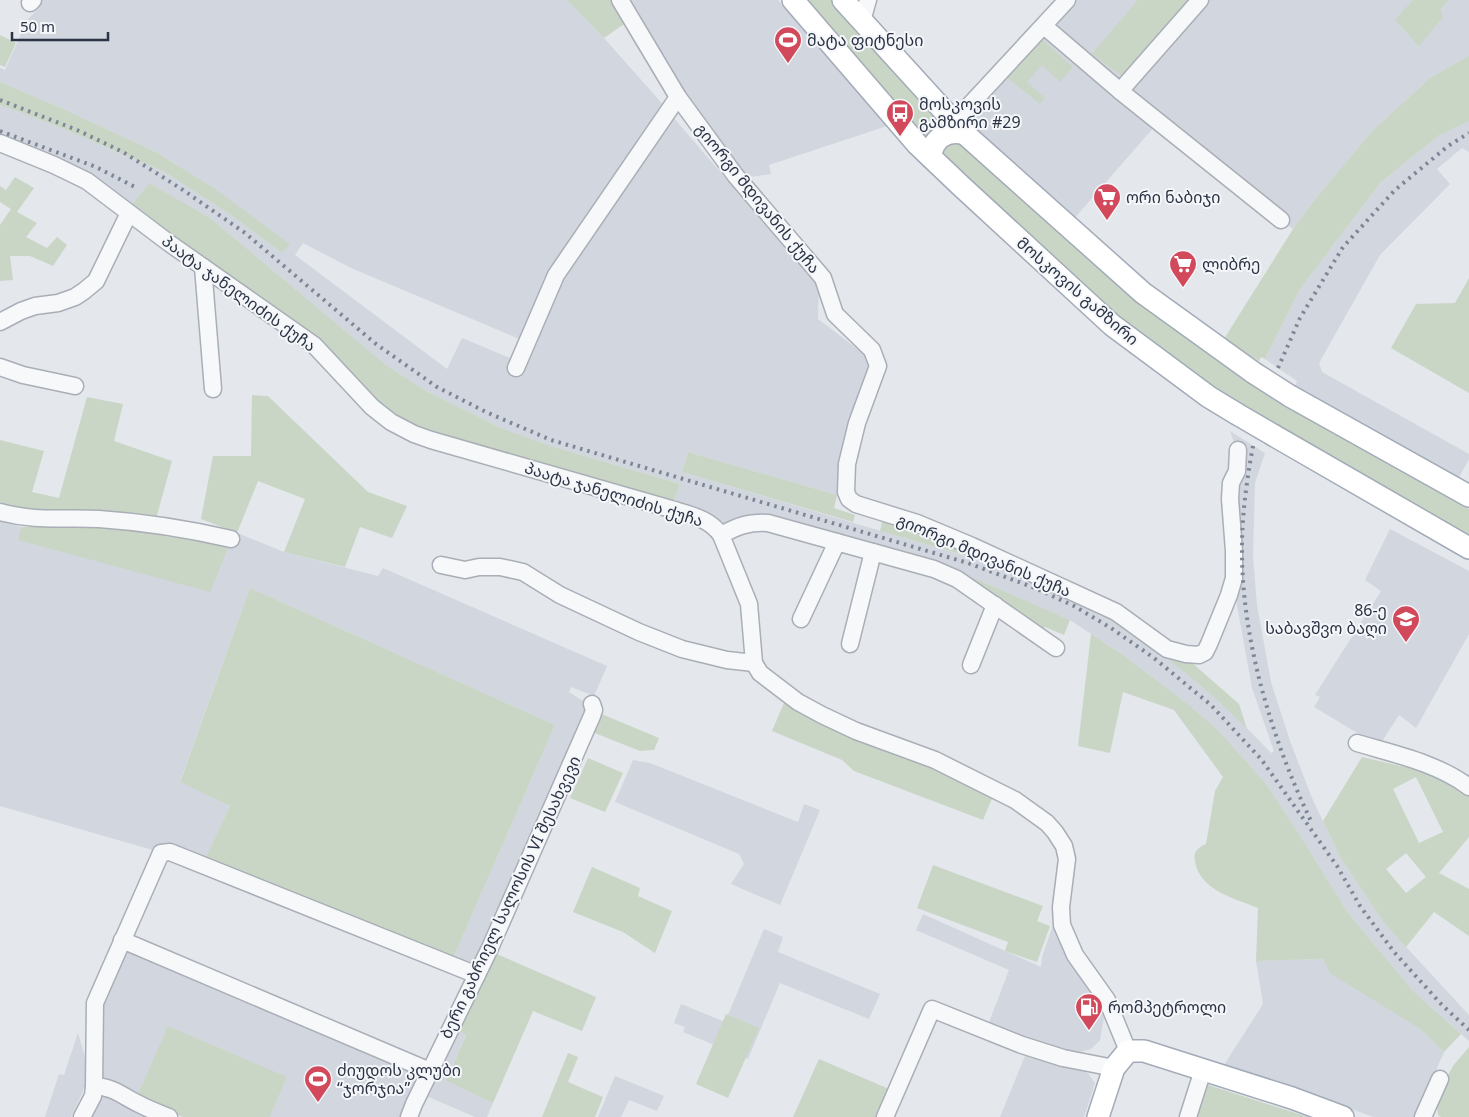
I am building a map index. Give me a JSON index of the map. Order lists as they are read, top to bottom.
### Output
{
  "streets": {
    "main road": ["მოსკოვის გამზირი"],
    "street": ["გიორგი მდივანის ქუჩა", "პაატა ჯანელიძის ქუჩა", "ბერი გაბრიელ სალოსის VI შესახვევი"]
  },
  "places": {
    "sports": ["მატა ფიტნესი", "ძიუდოს კლუბი “ჯორჯია”"],
    "bus stop": ["მოსკოვის გამზირი #29"],
    "supermarket": ["ორი ნაბიჯი", "ლიბრე"],
    "school or university": ["86-ე საბავშვო ბაღი"],
    "fuel station": ["რომპეტროლი"]
  },
  "scale_bar": "50 m"
}
